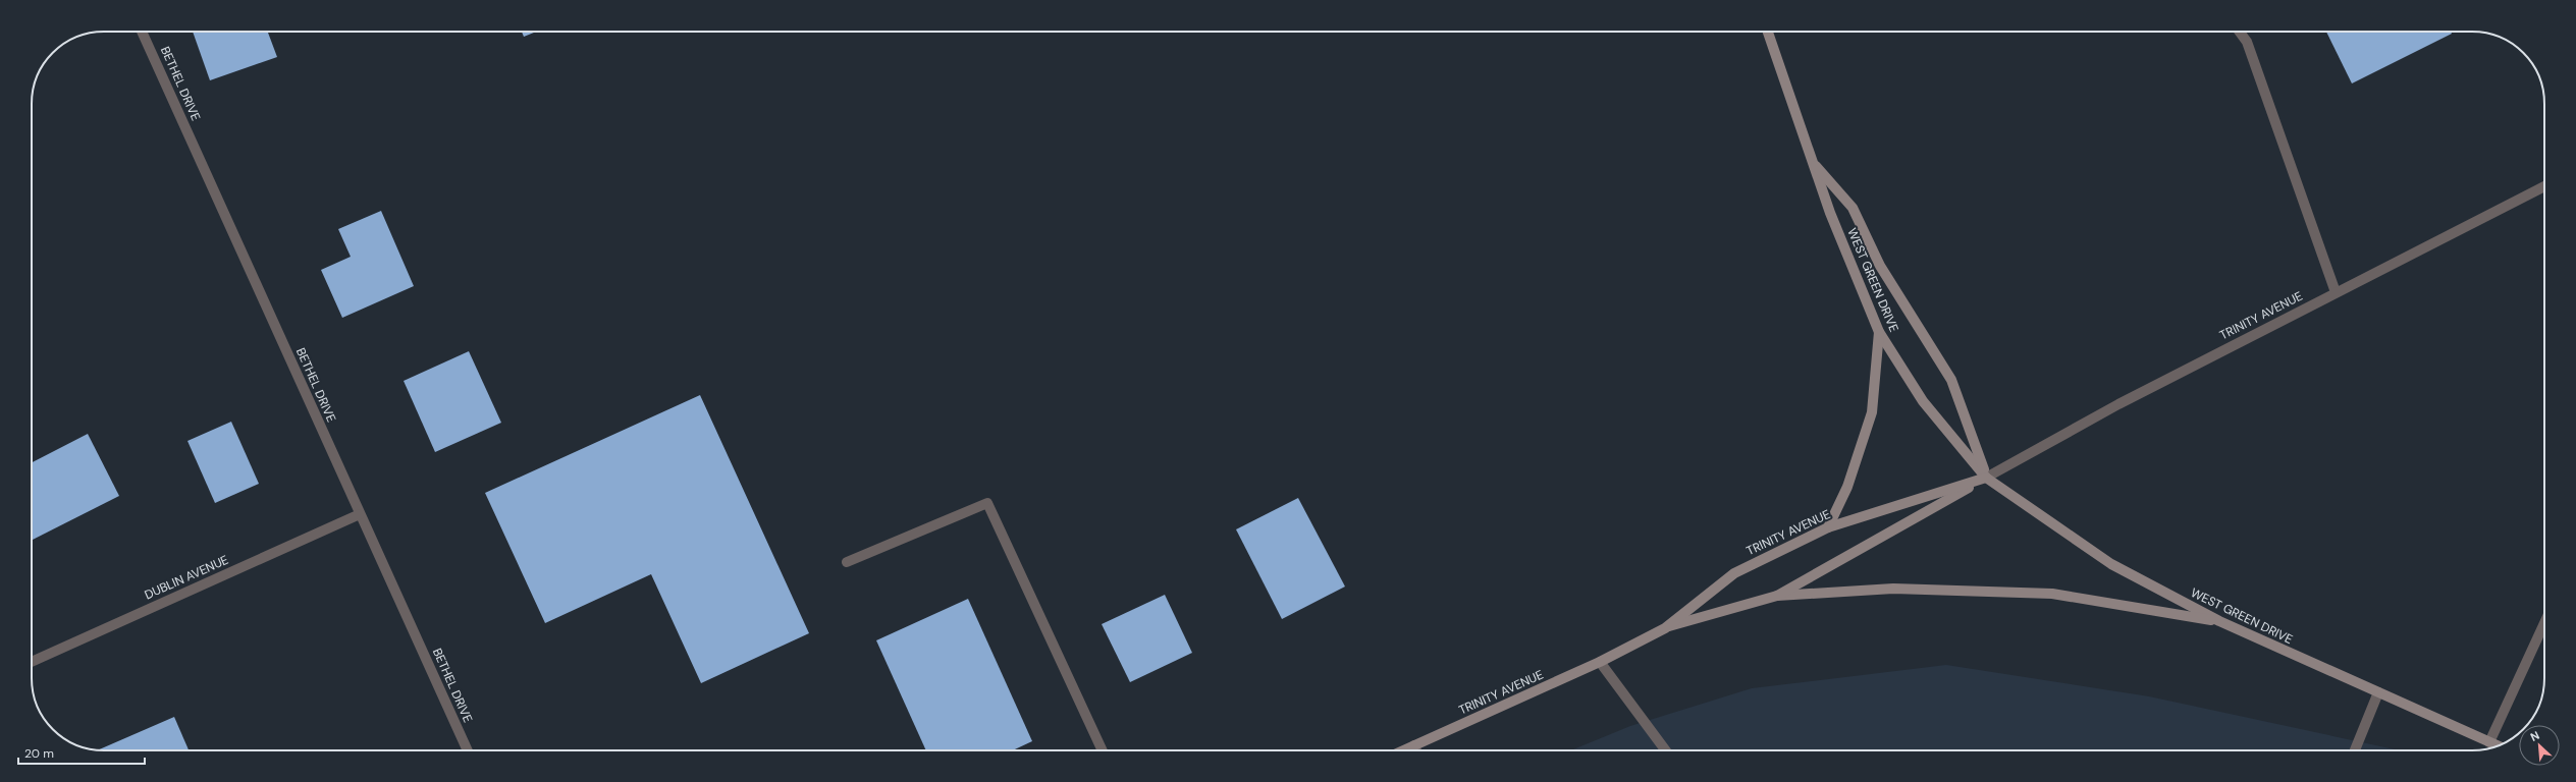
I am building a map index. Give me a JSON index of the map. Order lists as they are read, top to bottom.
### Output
{
  "streets": {
    "main road": ["WEST GREEN DRIVE", "TRINITY AVENUE"],
    "street": ["BETHEL DRIVE", "DUBLIN AVENUE"]
  },
  "crossings": [
    ["BETHEL DRIVE", "DUBLIN AVENUE"],
    ["WEST GREEN DRIVE", "TRINITY AVENUE"]
  ],
  "scale_bar": "20 m",
  "north": "top left"
}
